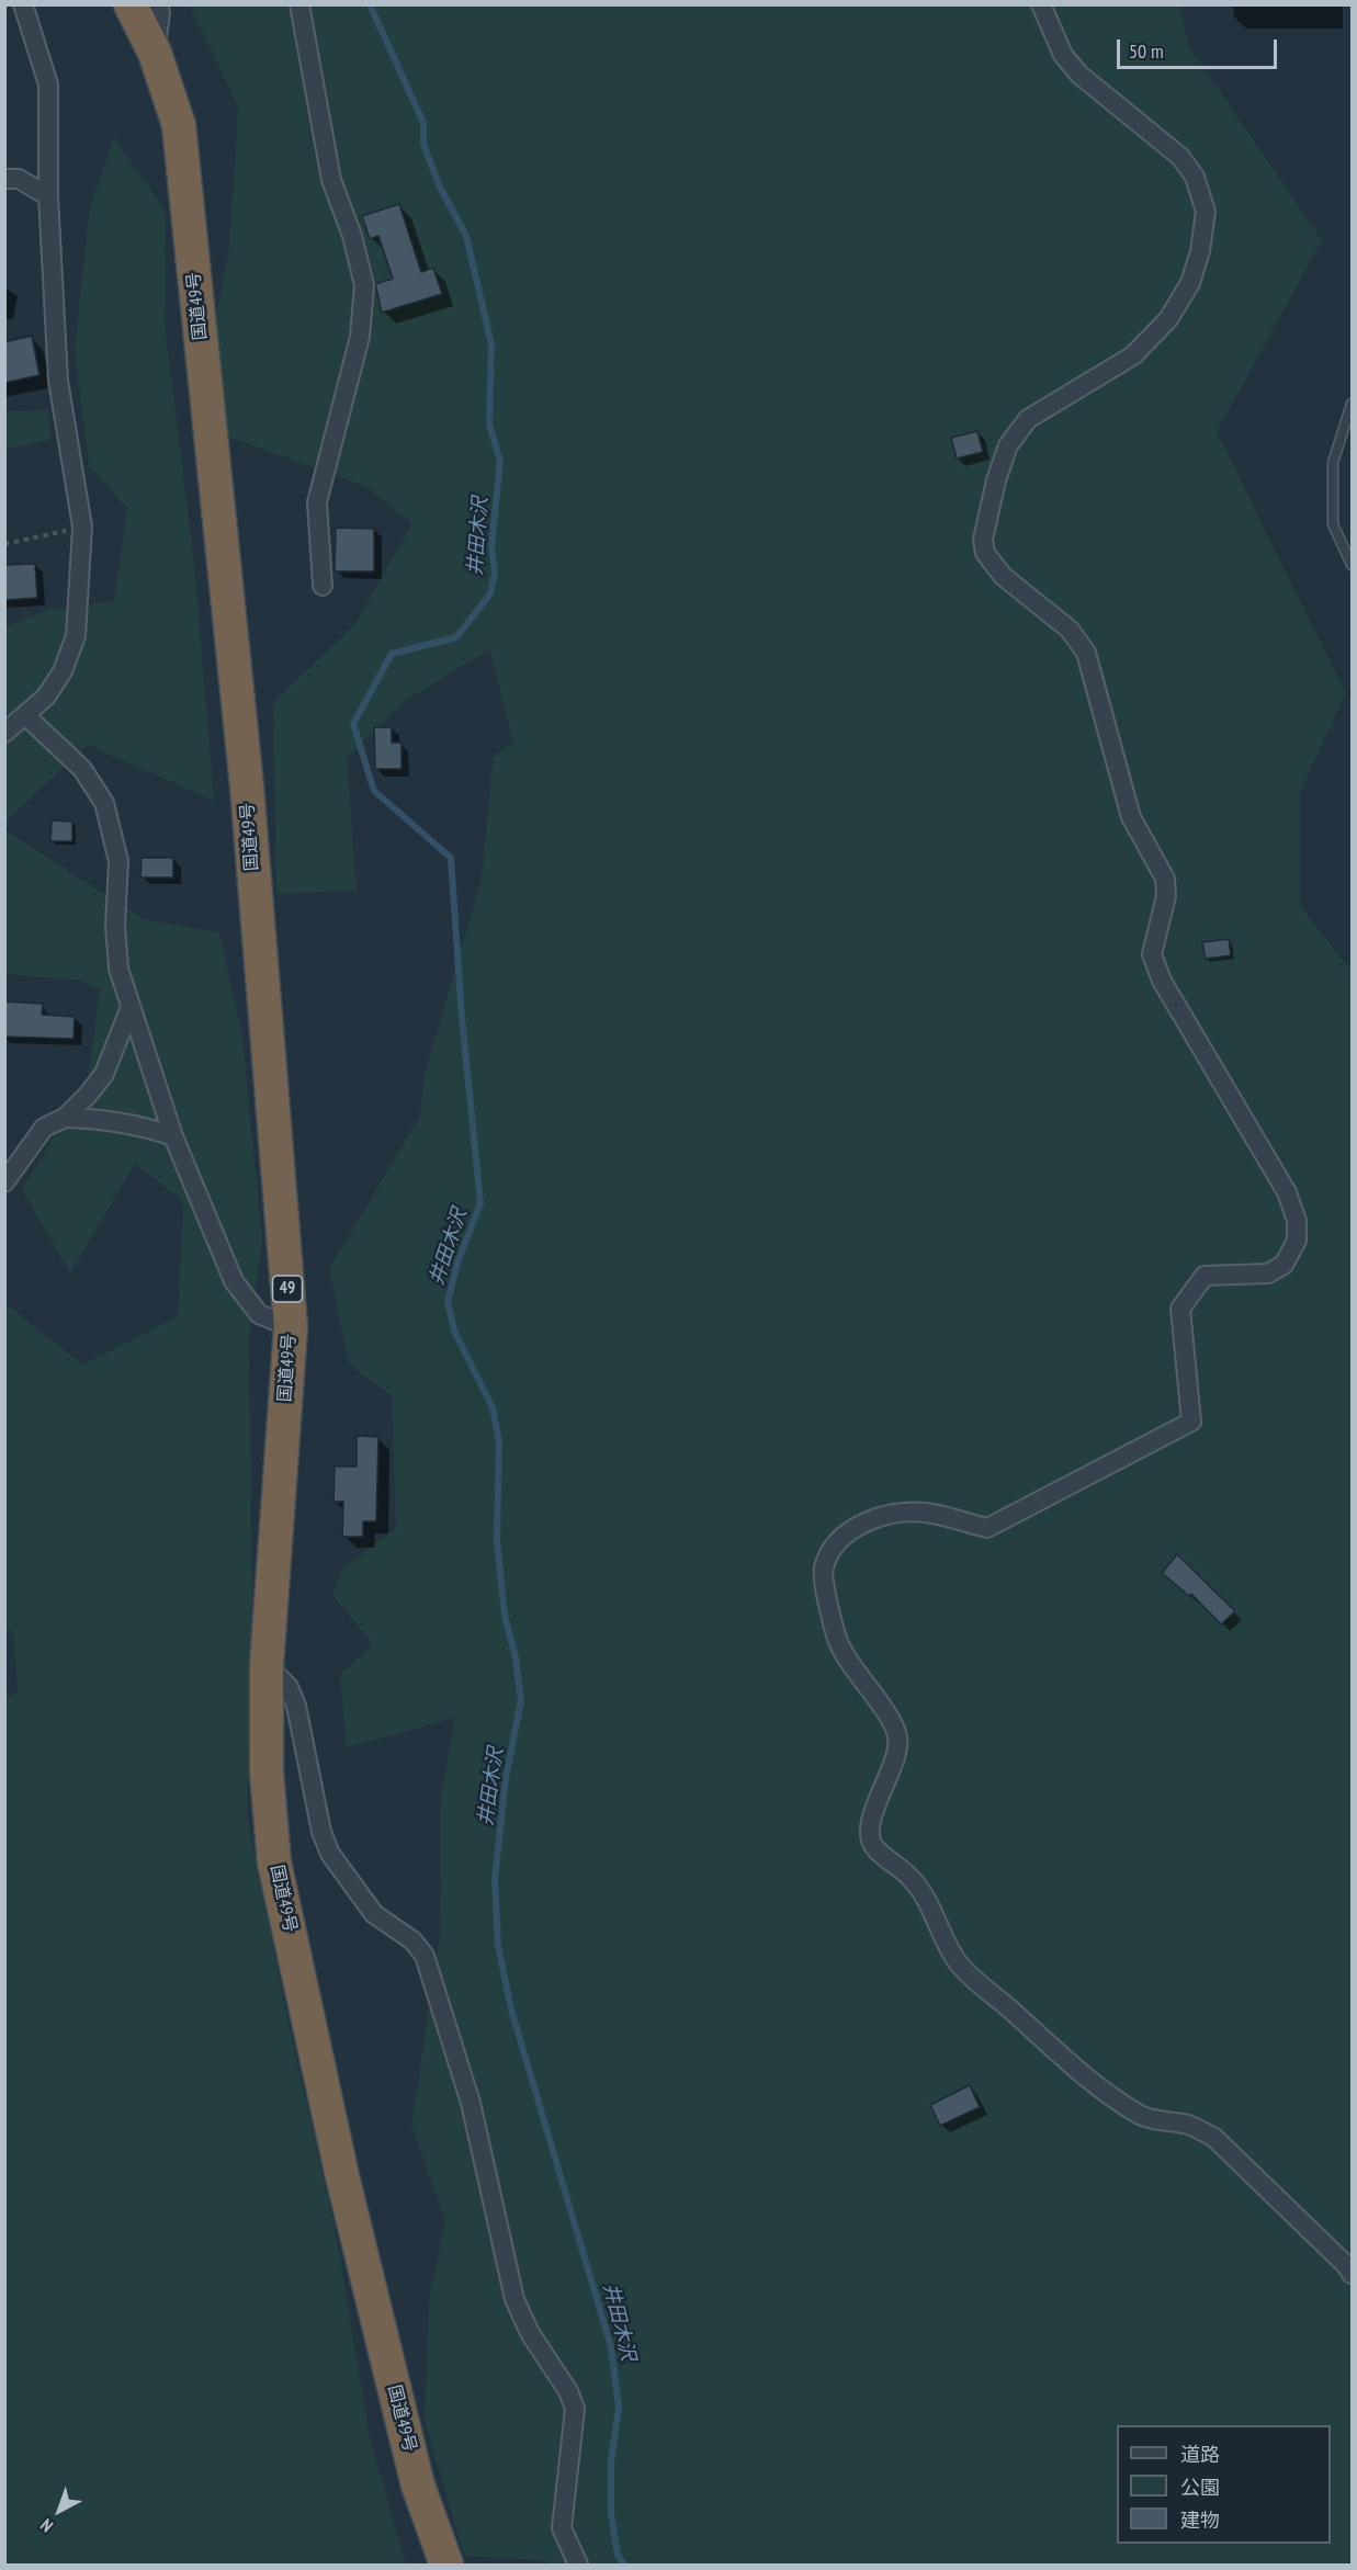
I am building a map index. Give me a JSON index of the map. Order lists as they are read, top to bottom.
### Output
{
  "streets": {
    "highway": ["国道49号", "49"]
  },
  "water": ["井田木沢"],
  "legend": ["道路", "公園", "建物"],
  "scale_bar": "50 m",
  "north": "bottom left"
}
